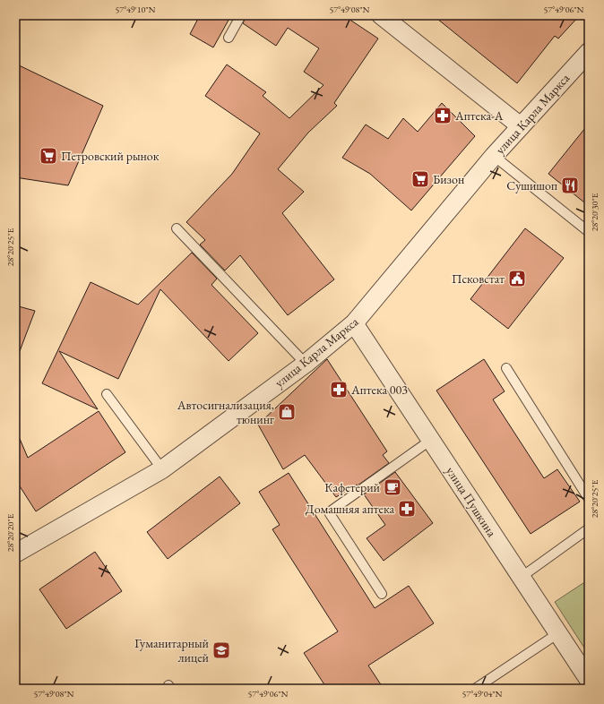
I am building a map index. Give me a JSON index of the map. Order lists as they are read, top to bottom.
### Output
{
  "streets": {
    "street": ["улица Карла Маркса", "улица Пушкина"]
  },
  "crossings": [
    ["улица Карла Маркса", "улица Пушкина"]
  ],
  "places": {
    "pharmacy": ["Аптека-А", "Аптека 003", "Домашняя аптека"],
    "supermarket": ["Петровский рынок", "Бизон"],
    "restaurant": ["Сушишоп"],
    "public building": ["Псковстат"],
    "shop": ["Автосигнализация, тюнинг"],
    "cafe": ["Кафетерий"],
    "school or university": ["Гуманитарный лицей"]
  },
  "coordinates": [
    "57°49'10\"N",
    "57°49'08\"N",
    "57°49'06\"N",
    "28°20'30\"E",
    "28°20'25\"E",
    "28°20'20\"E",
    "57°49'04\"N"
  ]
}
